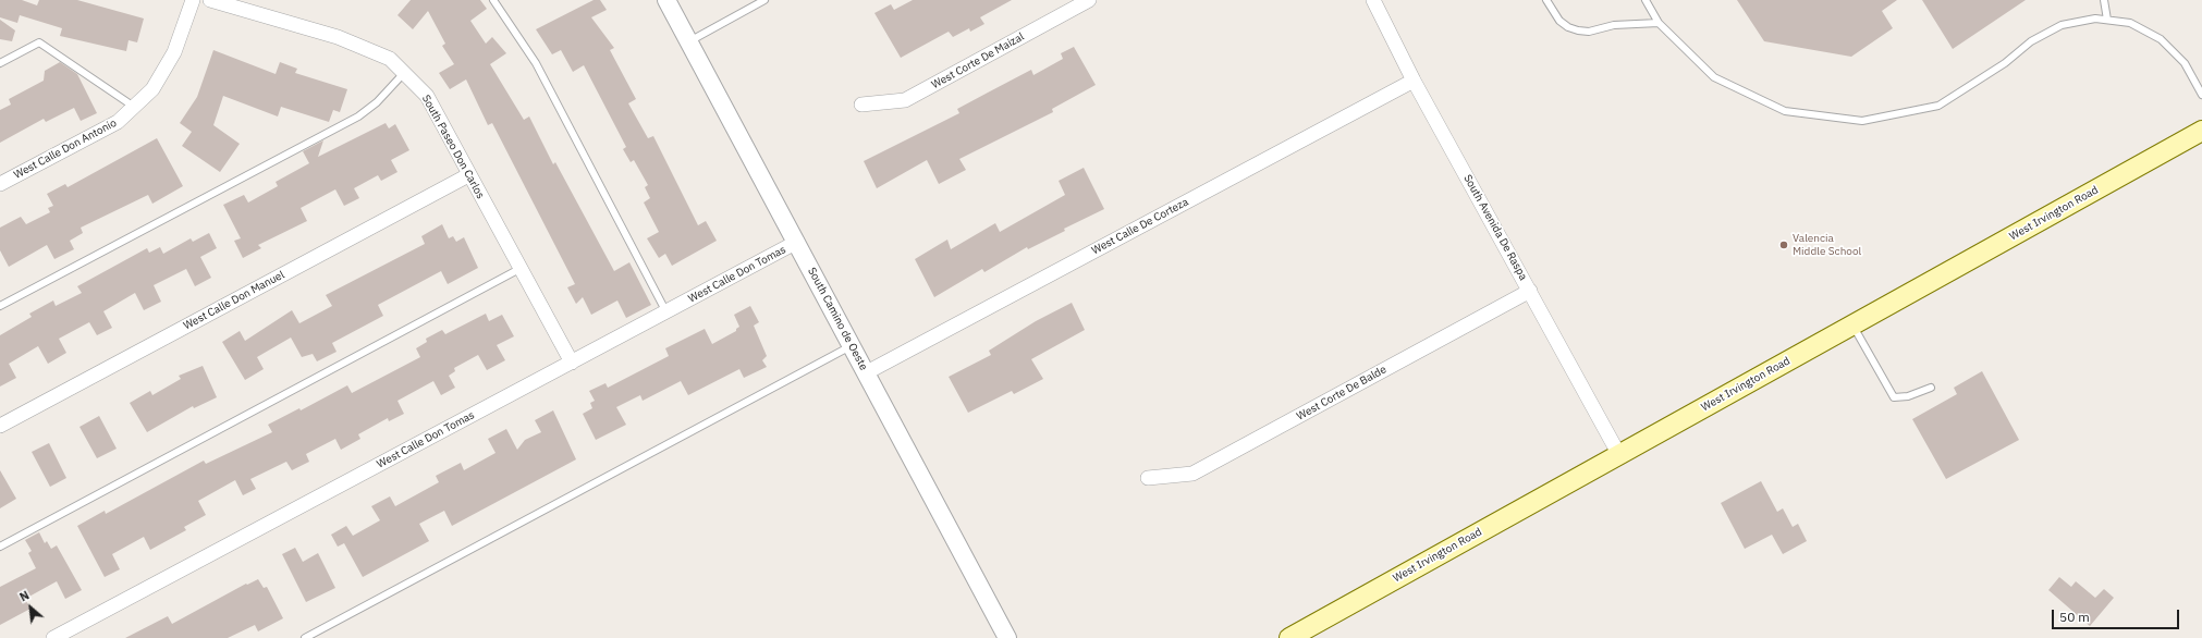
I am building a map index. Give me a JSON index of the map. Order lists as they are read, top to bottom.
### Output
{
  "streets": {
    "main road": ["West Irvington Road"],
    "street": [
      "West Corte De Maizal",
      "South Paseo Don Carlos",
      "West Calle Don Antonio",
      "West Calle De Corteza",
      "South Avenida De Raspa",
      "West Calle Don Tomas",
      "West Calle Don Manuel",
      "South Camino de Oeste",
      "West Corte De Balde"
    ]
  },
  "crossings": [
    ["South Paseo Don Carlos", "West Calle Don Tomas"],
    ["South Paseo Don Carlos", "West Calle Don Manuel"],
    ["West Irvington Road", "South Avenida De Raspa"],
    ["West Calle De Corteza", "South Avenida De Raspa"],
    ["West Calle De Corteza", "South Camino de Oeste"],
    ["South Avenida De Raspa", "West Corte De Balde"],
    ["West Calle Don Tomas", "South Camino de Oeste"]
  ],
  "places": ["Valencia Middle School"],
  "scale_bar": "50 m",
  "north": "top left"
}
